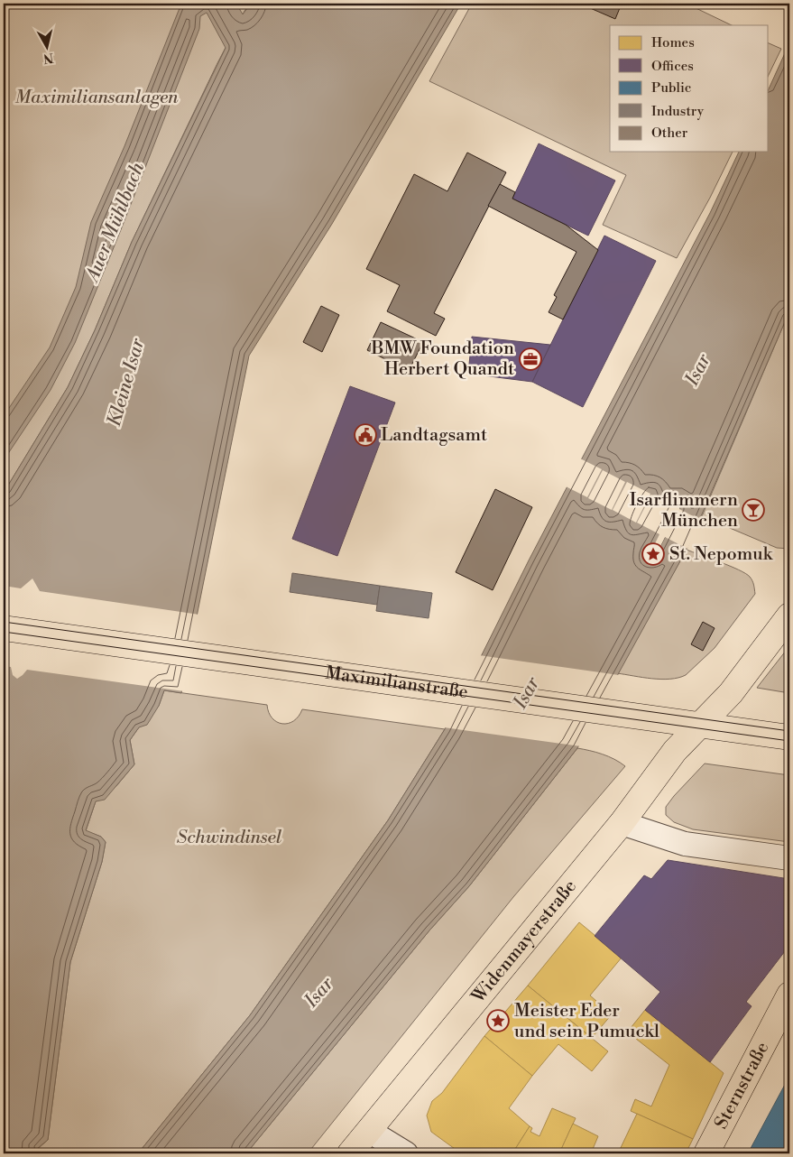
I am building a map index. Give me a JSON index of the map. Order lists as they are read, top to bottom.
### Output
{
  "streets": {
    "main road": ["Maximilianstraße", "Widenmayerstraße", "Sternstraße"]
  },
  "crossings": [
    ["Maximilianstraße", "Widenmayerstraße"]
  ],
  "water": ["Auer Mühlbach", "Isar", "Kleine Isar"],
  "parks": ["Maximiliansanlagen", "Schwindinsel"],
  "places": {
    "office": ["BMW Foundation Herbert Quandt"],
    "public building": ["Landtagsamt"],
    "bar": ["Isarflimmern München"],
    "place": ["St. Nepomuk", "Meister Eder und sein Pumuckl"]
  },
  "legend": [
    "Homes",
    "Offices",
    "Public",
    "Industry",
    "Other"
  ],
  "north": "bottom"
}
